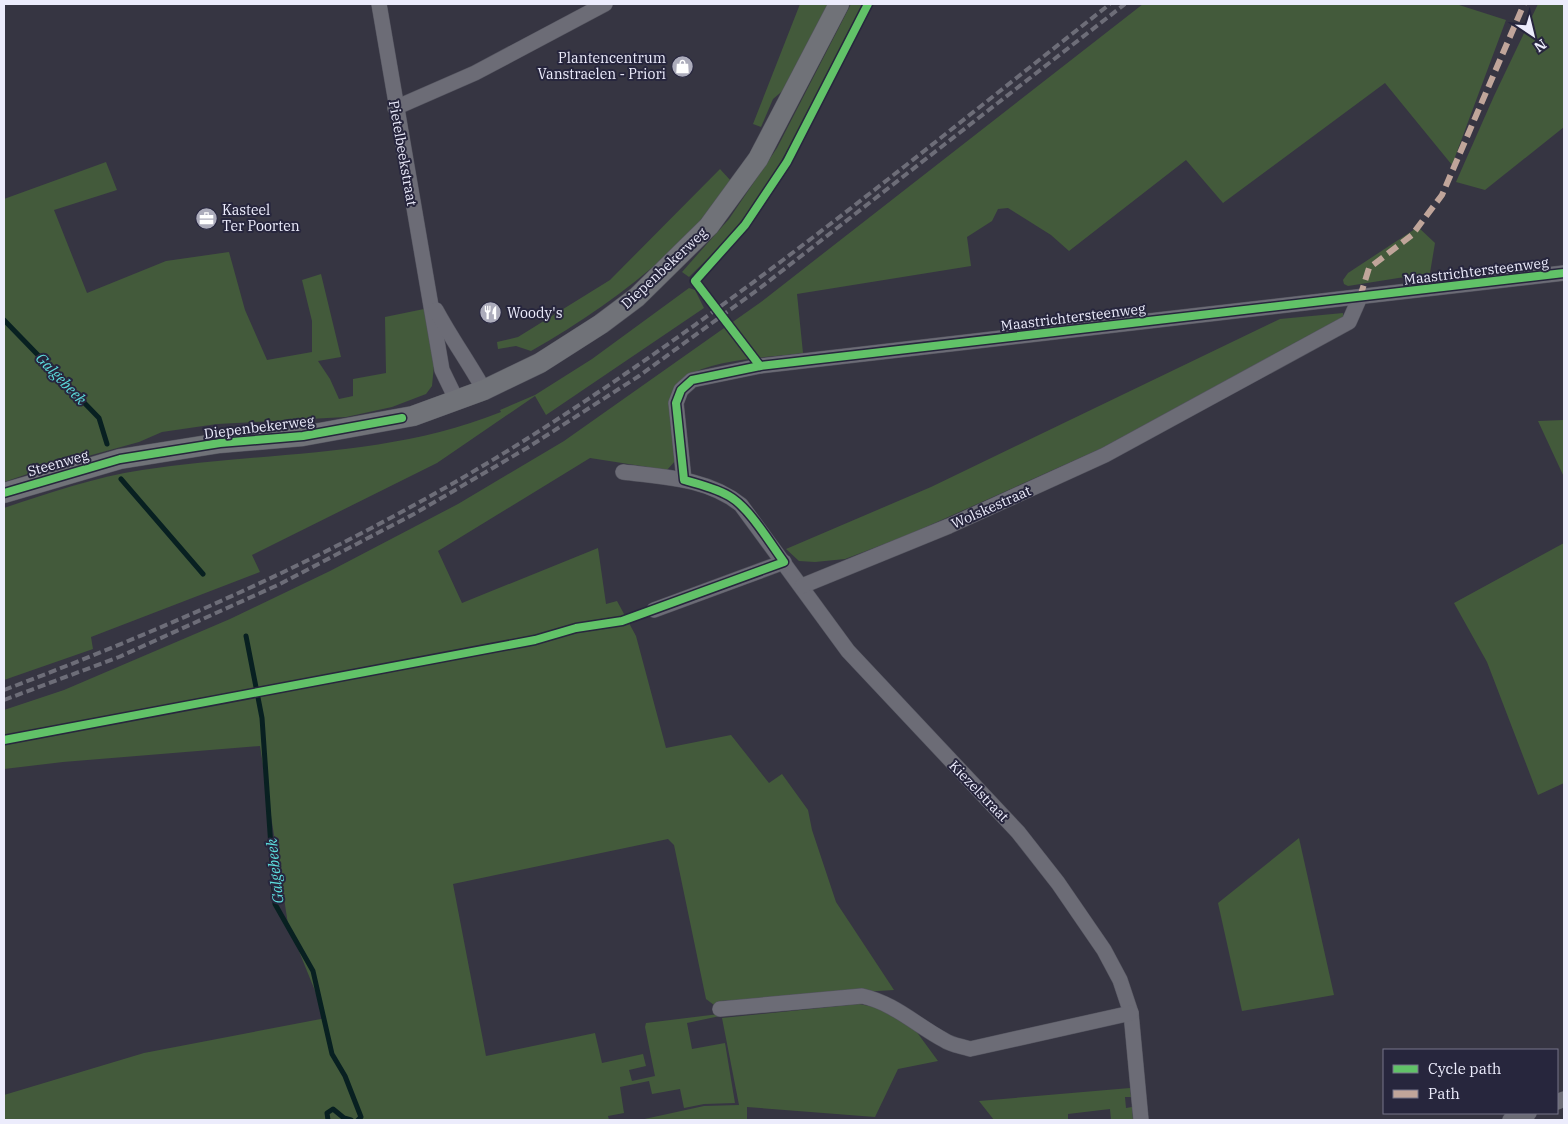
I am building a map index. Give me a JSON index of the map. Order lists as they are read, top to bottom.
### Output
{
  "streets": {
    "main road": ["Diepenbekerweg", "Steenweg"],
    "street": [
      "Pietelbeekstraat",
      "Maastrichtersteenweg",
      "Wolskestraat",
      "Kiezelstraat"
    ]
  },
  "crossings": [
    ["Pietelbeekstraat", "Diepenbekerweg"],
    ["Diepenbekerweg", "Steenweg"],
    ["Maastrichtersteenweg", "Wolskestraat"],
    ["Wolskestraat", "Kiezelstraat"]
  ],
  "water": ["Galgebeek"],
  "places": {
    "shop": ["Plantencentrum Vanstraelen - Priori"],
    "office": ["Kasteel Ter Poorten"],
    "restaurant": ["Woody's"]
  },
  "legend": ["Cycle path", "Path"],
  "north": "bottom right"
}
